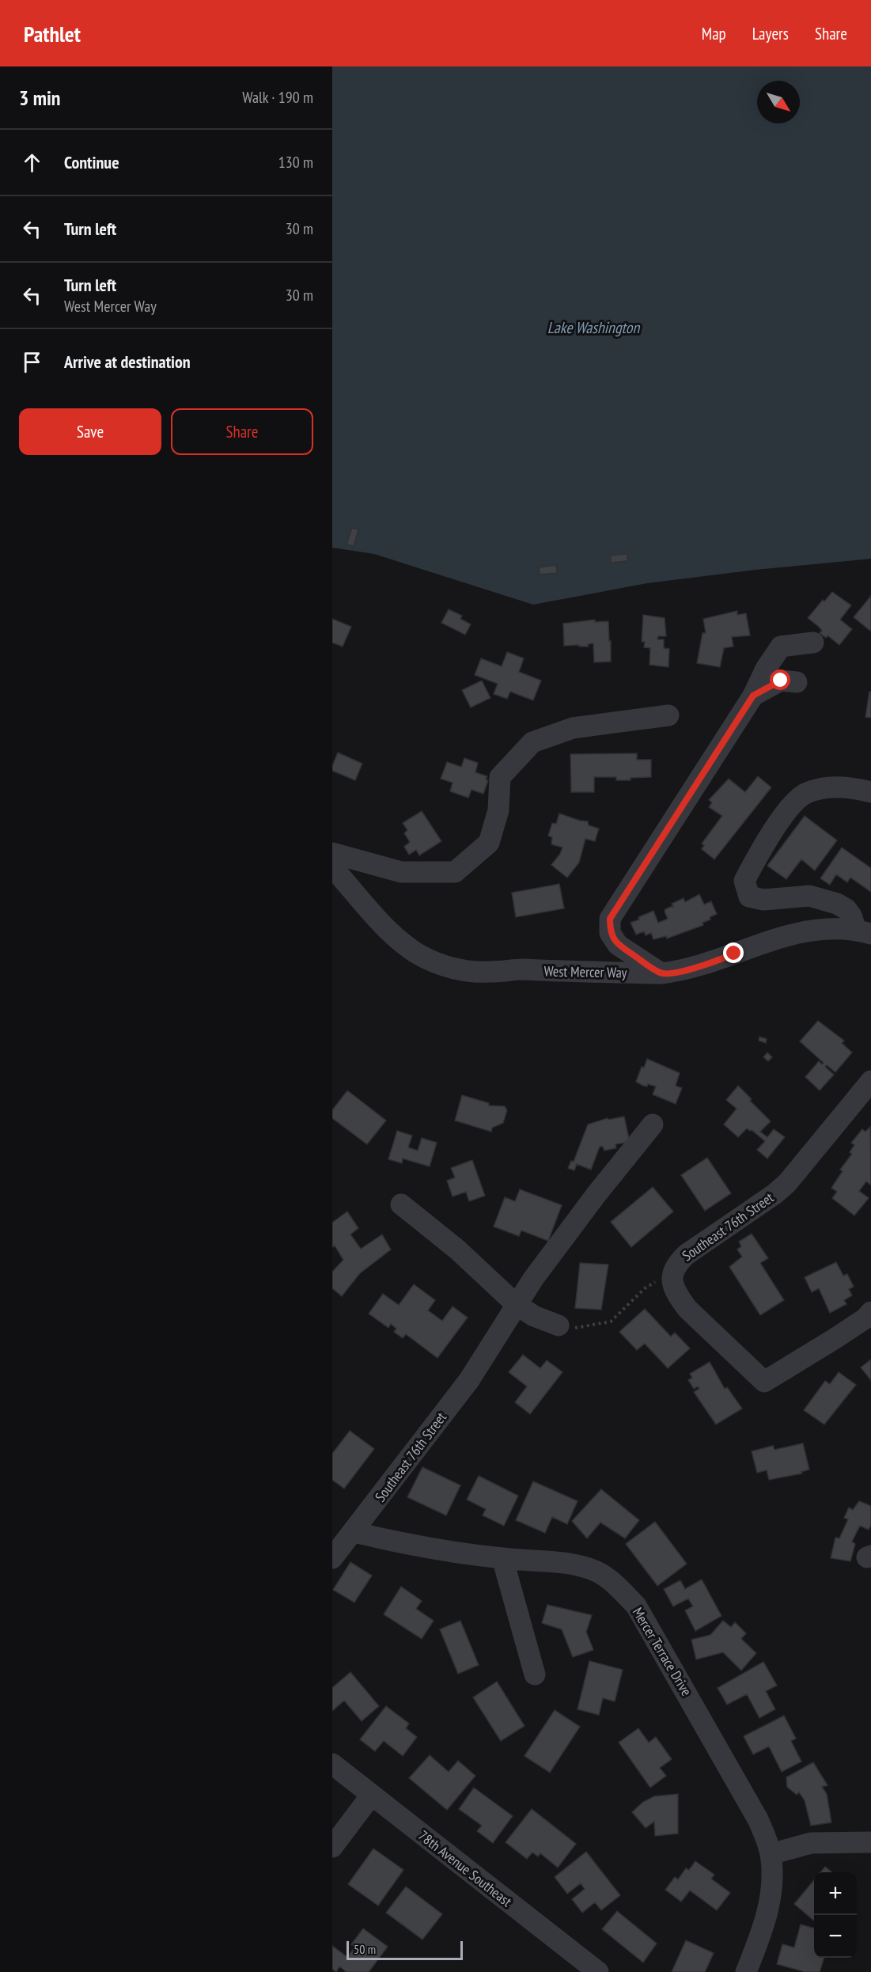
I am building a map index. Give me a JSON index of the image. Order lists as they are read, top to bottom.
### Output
{
  "streets": {
    "street": [
      "West Mercer Way",
      "Southeast 76th Street",
      "Mercer Terrace Drive",
      "78th Avenue Southeast"
    ]
  },
  "crossings": [
    ["Southeast 76th Street", "Mercer Terrace Drive"]
  ],
  "water": ["Lake Washington"],
  "scale_bar": "50 m",
  "north": "bottom right",
  "page": {
    "header": "Pathlet",
    "nav": ["Map", "Layers", "Share"],
    "heading": ["3 min", "Walk · 190 m"],
    "list": [
      ["Continue", "130 m"],
      ["Turn left", "30 m"],
      ["Turn left", "West Mercer Way", "30 m"],
      "Arrive at destination"
    ],
    "buttons": ["Save", "Share"],
    "map_buttons": ["+", "−"],
    "scale": "50 m"
  }
}
